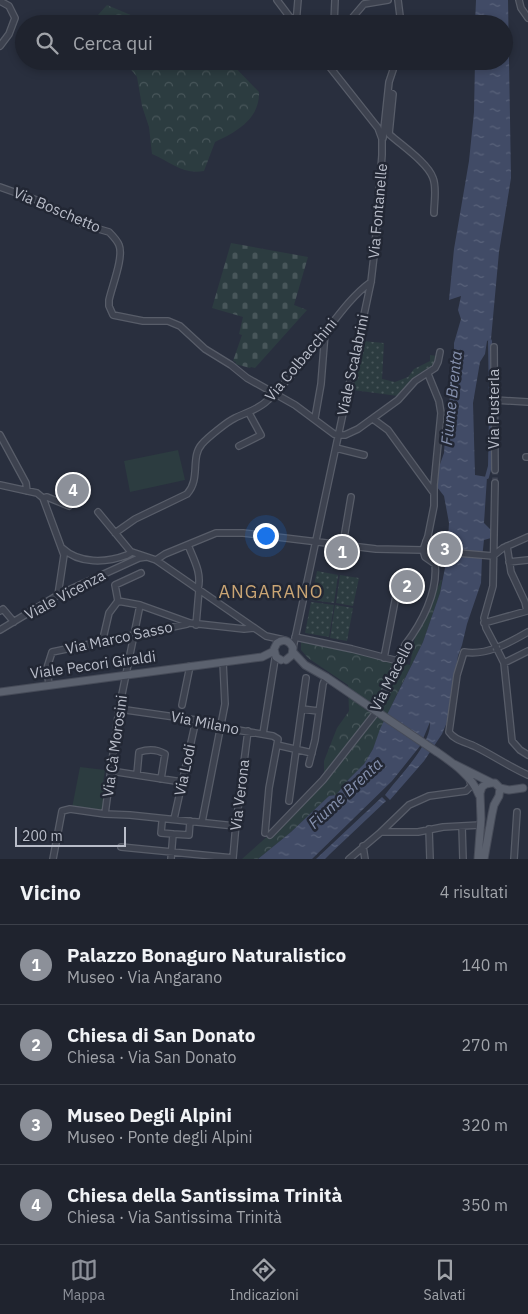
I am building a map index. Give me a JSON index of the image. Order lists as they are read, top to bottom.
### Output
{
  "streets": {
    "main road": ["Viale Pecori Giraldi"],
    "street": [
      "Via Boschetto",
      "Via Fontanelle",
      "Via Colbacchini",
      "Viale Scalabrini",
      "Via Pusterla",
      "Viale Vicenza",
      "Via Marco Sasso",
      "Via Macello",
      "Via Milano",
      "Via Cà Morosini",
      "Via Lodi",
      "Via Verona"
    ]
  },
  "crossings": [
    ["Via Boschetto", "Via Colbacchini"],
    ["Via Fontanelle", "Via Colbacchini"],
    ["Via Fontanelle", "Viale Scalabrini"],
    ["Via Colbacchini", "Viale Scalabrini"],
    ["Viale Scalabrini", "Viale Pecori Giraldi"],
    ["Via Marco Sasso", "Viale Pecori Giraldi"],
    ["Via Marco Sasso", "Via Cà Morosini"],
    ["Viale Pecori Giraldi", "Via Cà Morosini"],
    ["Via Macello", "Via Milano"],
    ["Via Milano", "Via Cà Morosini"],
    ["Via Milano", "Via Lodi"],
    ["Via Milano", "Via Verona"]
  ],
  "districts": ["ANGARANO"],
  "water": ["Fiume Brenta"],
  "scale_bar": "200 m",
  "page": {
    "search": "Cerca qui",
    "pins": [
      "4",
      "3",
      "1",
      "2"
    ],
    "scale": "200 m",
    "heading": ["Vicino", "4 risultati"],
    "list": [
      {
        "mark": "1",
        "name": "Palazzo Bonaguro Naturalistico",
        "note": "Museo · Via Angarano",
        "value": "140 m"
      },
      {
        "mark": "2",
        "name": "Chiesa di San Donato",
        "note": "Chiesa · Via San Donato",
        "value": "270 m"
      },
      {
        "mark": "3",
        "name": "Museo Degli Alpini",
        "note": "Museo · Ponte degli Alpini",
        "value": "320 m"
      },
      {
        "mark": "4",
        "name": "Chiesa della Santissima Trinità",
        "note": "Chiesa · Via Santissima Trinità",
        "value": "350 m"
      }
    ],
    "nav": ["Mappa", "Indicazioni", "Salvati"]
  }
}
